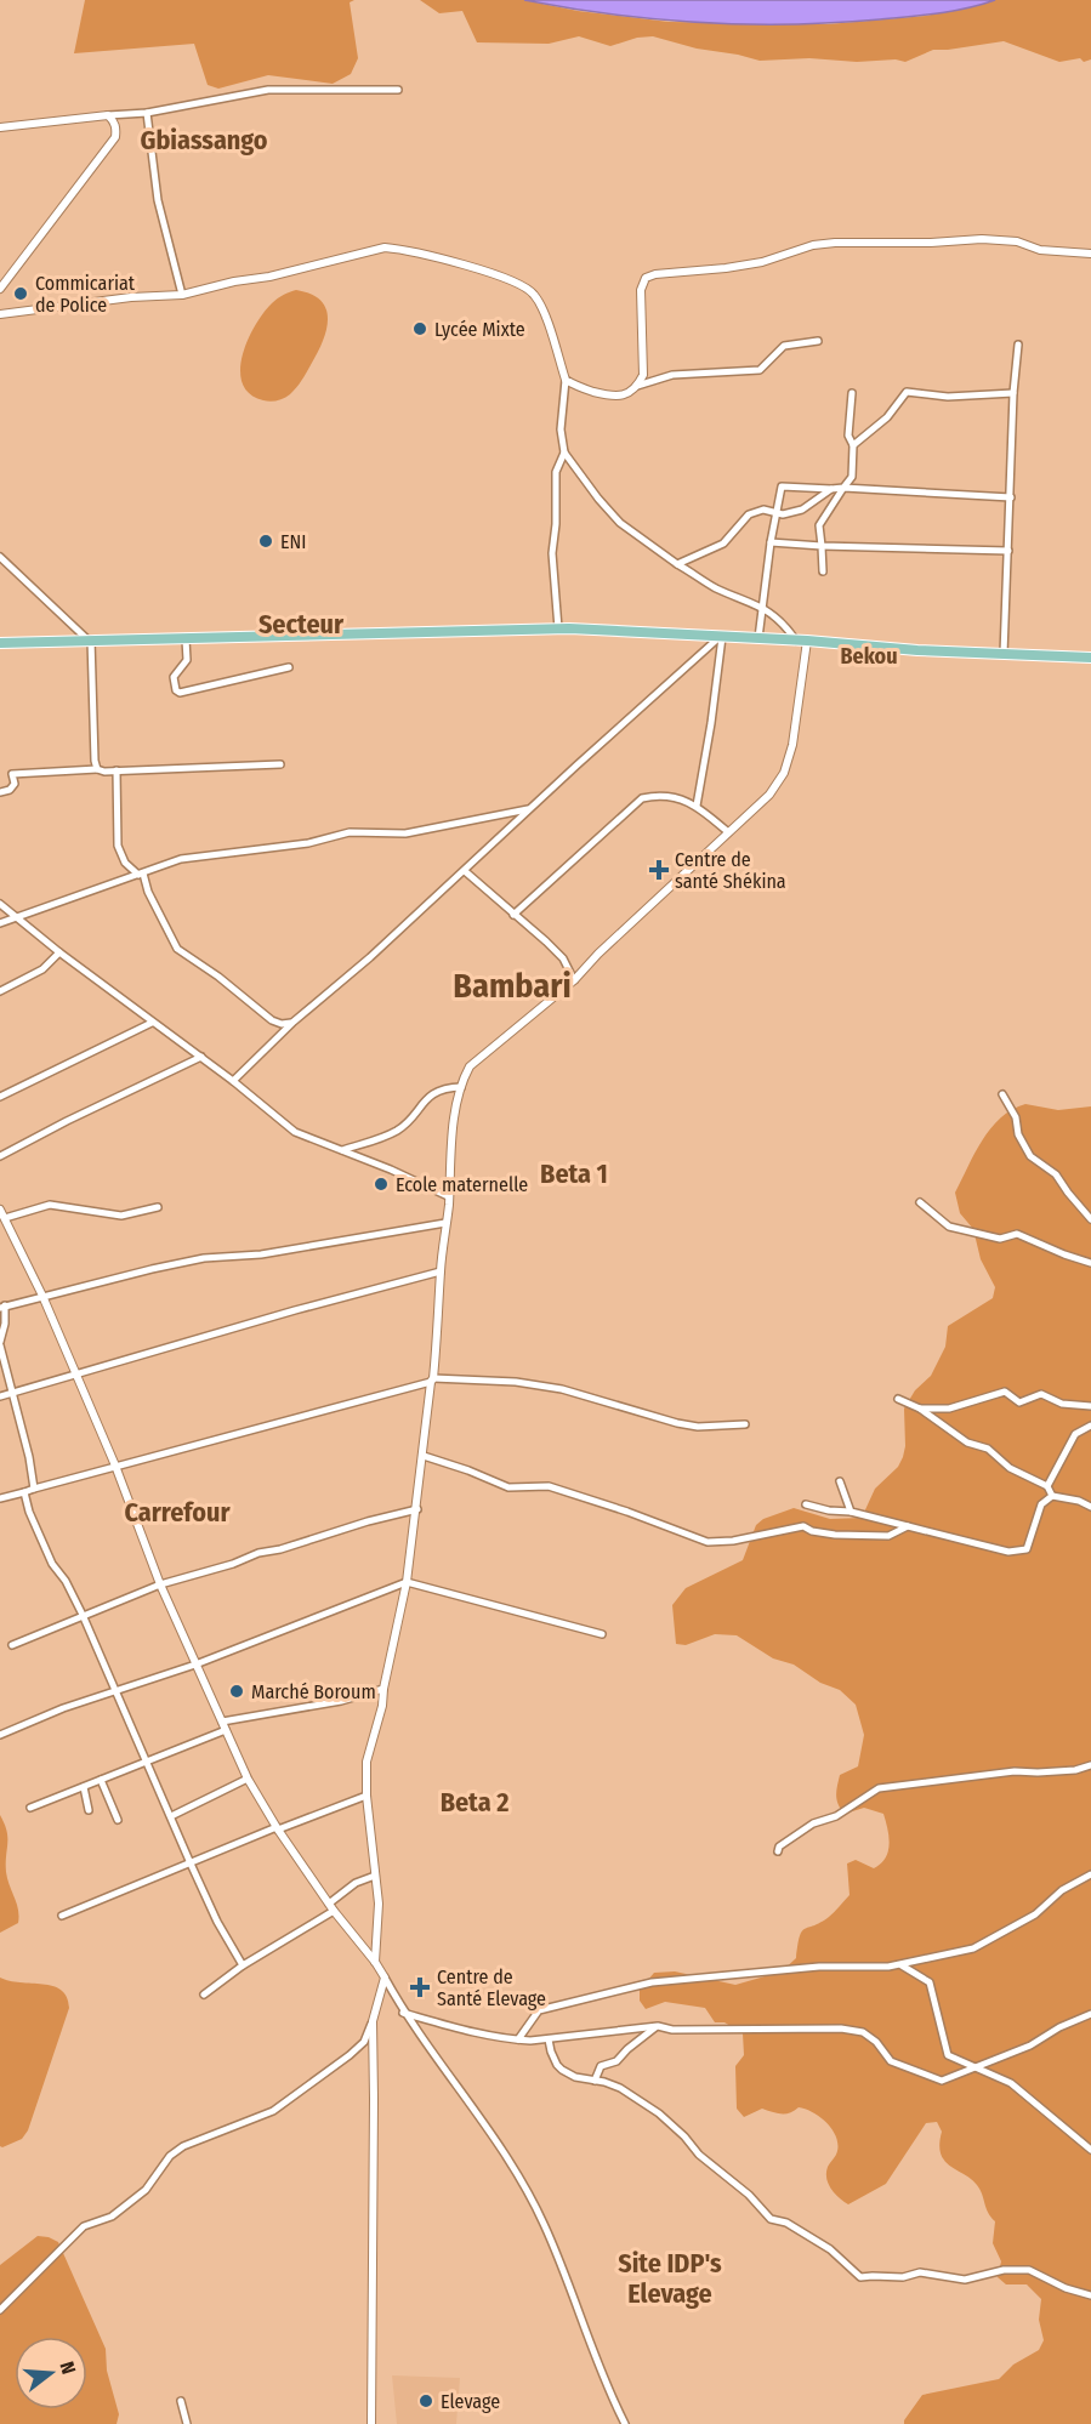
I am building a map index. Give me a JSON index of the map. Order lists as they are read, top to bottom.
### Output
{
  "districts": [
    "Gbiassango",
    "Secteur",
    "Bekou",
    "Bambari",
    "Beta 1",
    "Carrefour",
    "Beta 2",
    "Site IDP's Elevage"
  ],
  "places": {
    "other": [
      "Commicariat de Police",
      "Lycée Mixte",
      "ENI",
      "Ecole maternelle",
      "Marché Boroum",
      "Elevage"
    ],
    "health": ["Centre de santé Shékina", "Centre de Santé Elevage"]
  },
  "north": "right"
}
